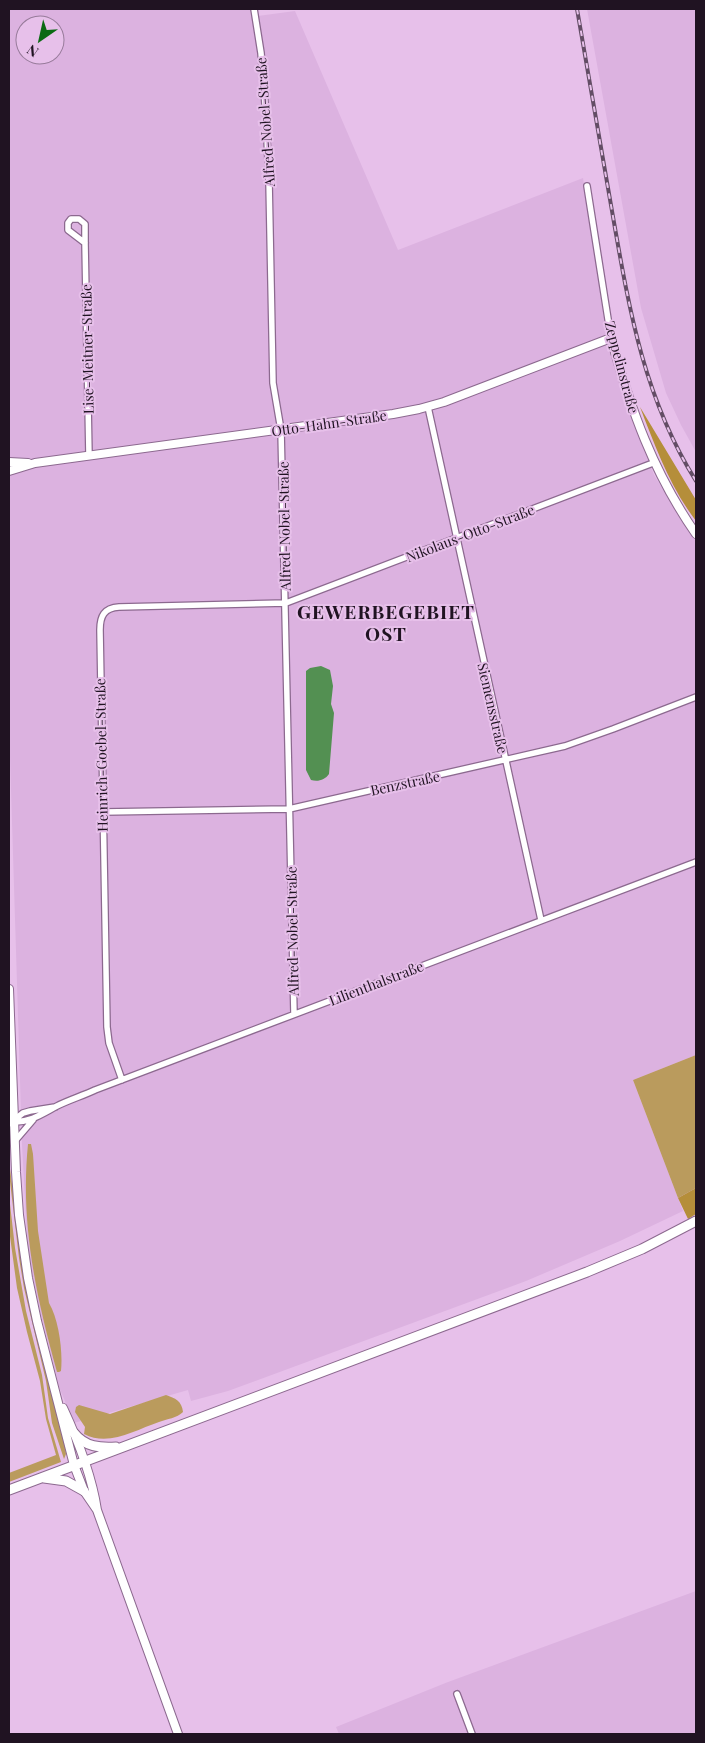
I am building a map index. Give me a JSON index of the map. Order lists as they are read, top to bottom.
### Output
{
  "streets": {
    "street": [
      "Alfred-Nobel-Straße",
      "Lise-Meitner-Straße",
      "Zeppelinstraße",
      "Otto-Hahn-Straße",
      "Nikolaus-Otto-Straße",
      "Siemensstraße",
      "Heinrich-Goebel-Straße",
      "Benzstraße",
      "Lilienthalstraße"
    ]
  },
  "crossings": [
    ["Alfred-Nobel-Straße", "Otto-Hahn-Straße"],
    ["Alfred-Nobel-Straße", "Nikolaus-Otto-Straße"],
    ["Alfred-Nobel-Straße", "Heinrich-Goebel-Straße"],
    ["Alfred-Nobel-Straße", "Benzstraße"],
    ["Alfred-Nobel-Straße", "Lilienthalstraße"],
    ["Lise-Meitner-Straße", "Otto-Hahn-Straße"],
    ["Zeppelinstraße", "Otto-Hahn-Straße"],
    ["Zeppelinstraße", "Nikolaus-Otto-Straße"],
    ["Otto-Hahn-Straße", "Siemensstraße"],
    ["Nikolaus-Otto-Straße", "Siemensstraße"],
    ["Nikolaus-Otto-Straße", "Heinrich-Goebel-Straße"],
    ["Siemensstraße", "Benzstraße"],
    ["Siemensstraße", "Lilienthalstraße"],
    ["Heinrich-Goebel-Straße", "Benzstraße"],
    ["Heinrich-Goebel-Straße", "Lilienthalstraße"]
  ],
  "districts": ["GEWERBEGEBIET OST"],
  "north": "bottom left"
}
